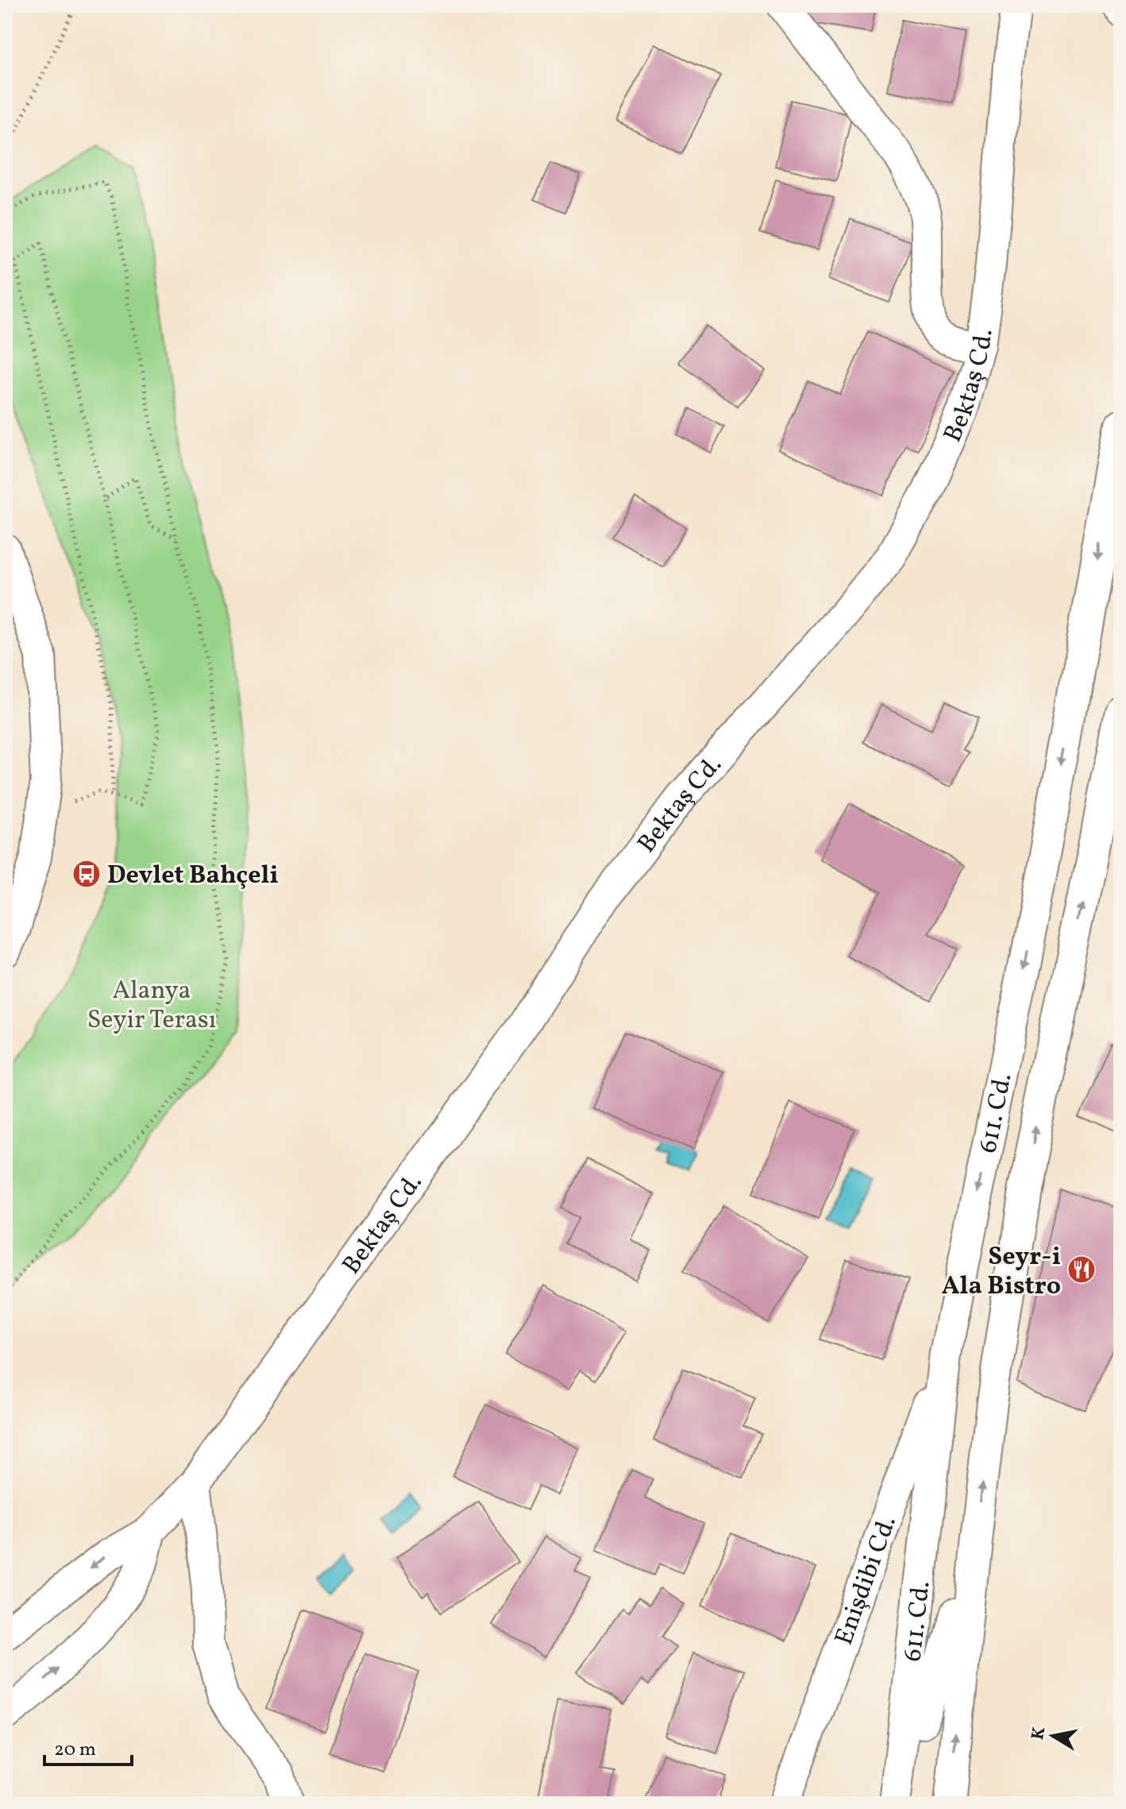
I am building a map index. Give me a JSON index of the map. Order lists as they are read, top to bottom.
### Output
{
  "streets": {
    "street": ["Bektaş Cd.", "611. Cd.", "Enişdibi Cd."]
  },
  "crossings": [
    ["611. Cd.", "Enişdibi Cd."]
  ],
  "parks": ["Alanya Seyir Terası"],
  "places": {
    "bus stop": ["Devlet Bahçeli"],
    "restaurant": ["Seyr-i Ala Bistro"]
  },
  "scale_bar": "20 m",
  "north": "left"
}
